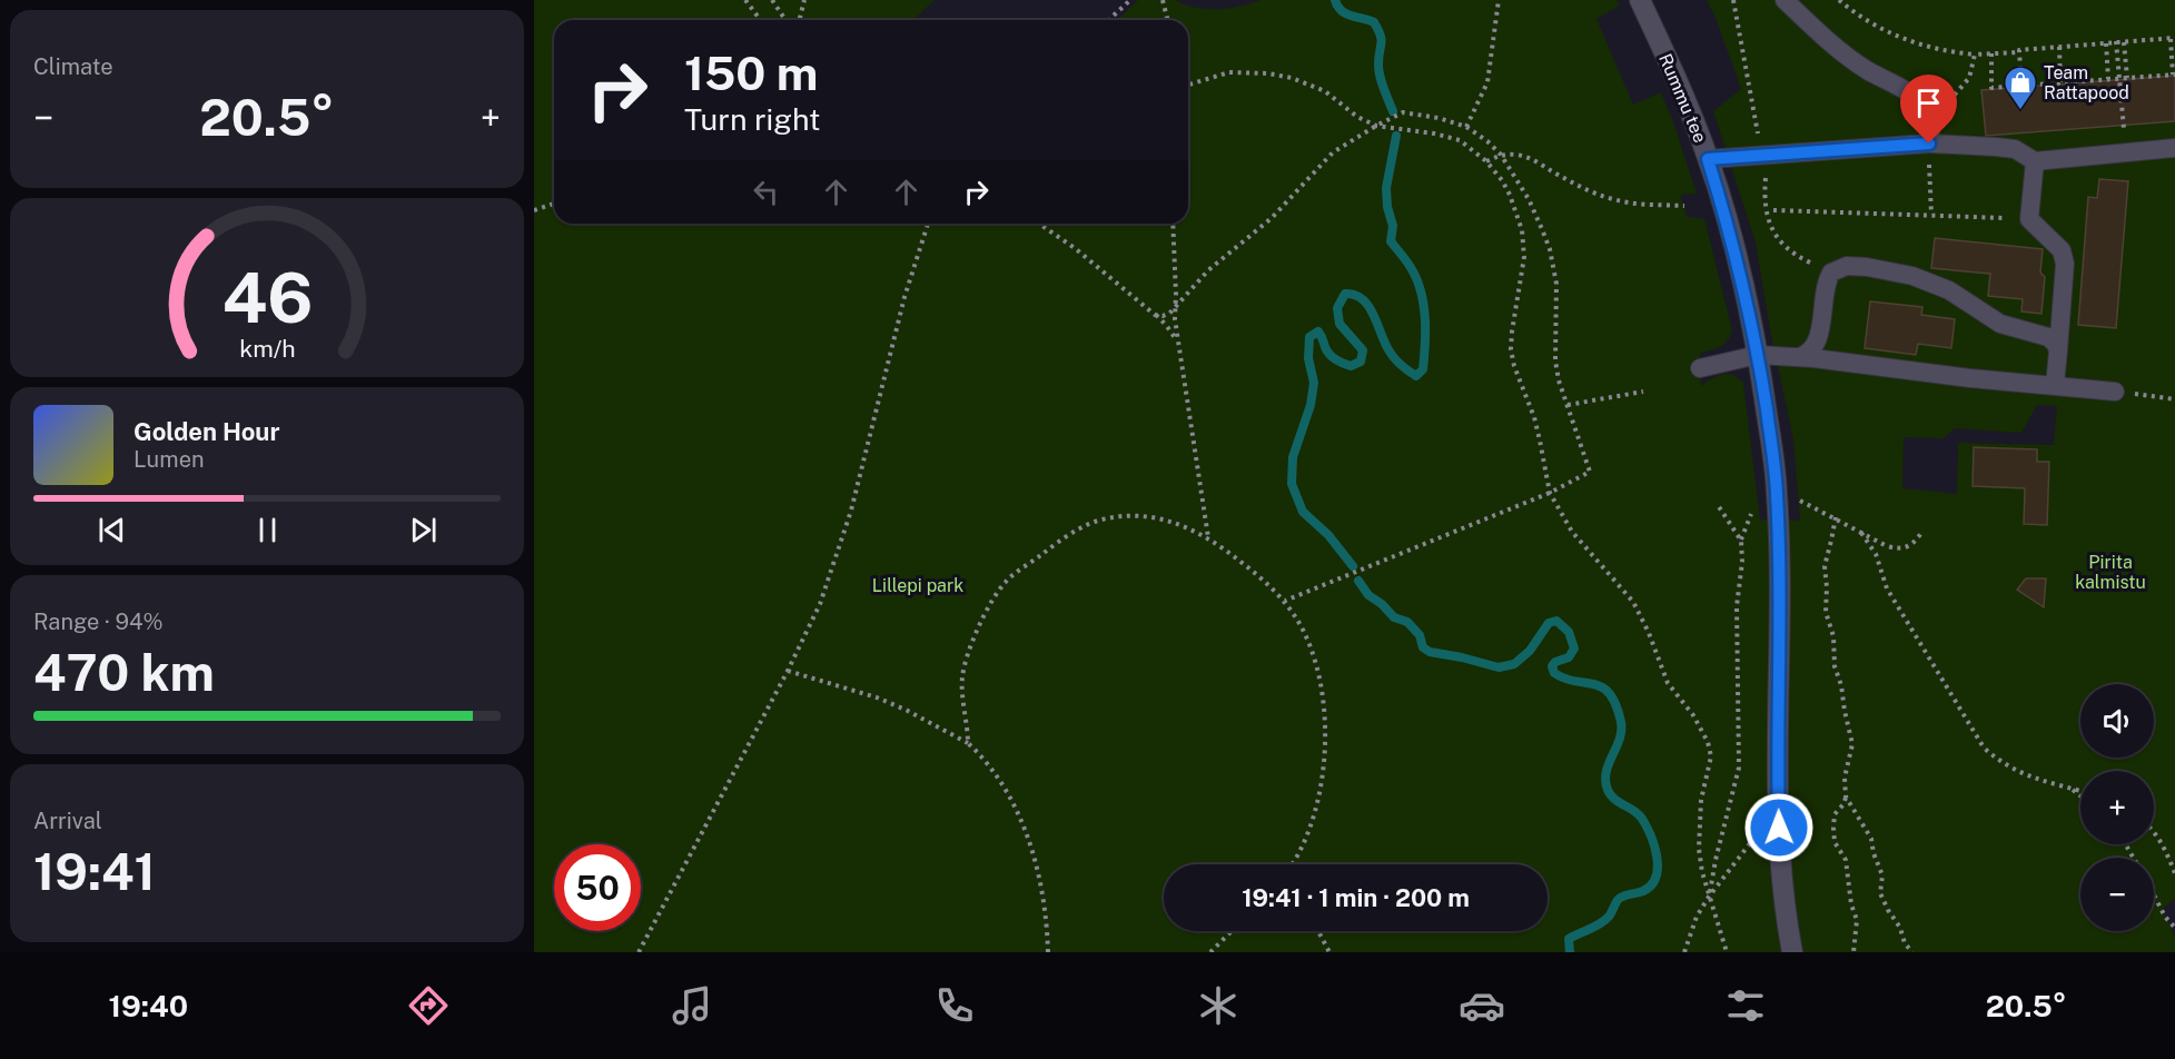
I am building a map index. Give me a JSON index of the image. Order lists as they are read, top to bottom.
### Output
{
  "streets": {
    "main road": ["Rummu tee"]
  },
  "parks": ["Pirita kalmistu", "Lillepi park"],
  "places": {
    "shop": ["Team Rattapood"]
  },
  "page": {
    "tile": [
      "Climate",
      ["Range · 94%", "470 km"],
      ["Arrival", "19:41"]
    ],
    "turn": ["150 m", "Turn right"],
    "heat": ["−", "20.5°", "+"],
    "song": ["Golden Hour", "Lumen"],
    "map_buttons": ["+", "−"],
    "limit": "50",
    "trip": "19:41 · 1 min · 200 m",
    "tabs": ["19:40", "20.5°"],
    "gauge": ["46", "km/h"]
  }
}
